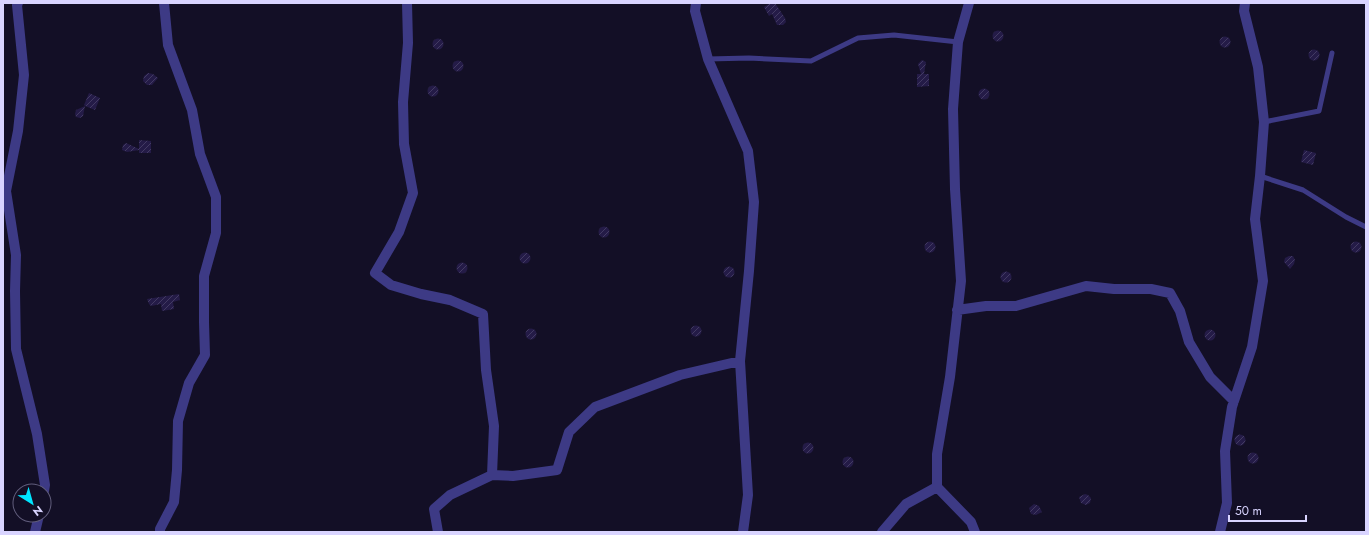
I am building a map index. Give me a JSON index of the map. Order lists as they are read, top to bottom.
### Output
{
  "scale_bar": "50 m",
  "north": "bottom right"
}
